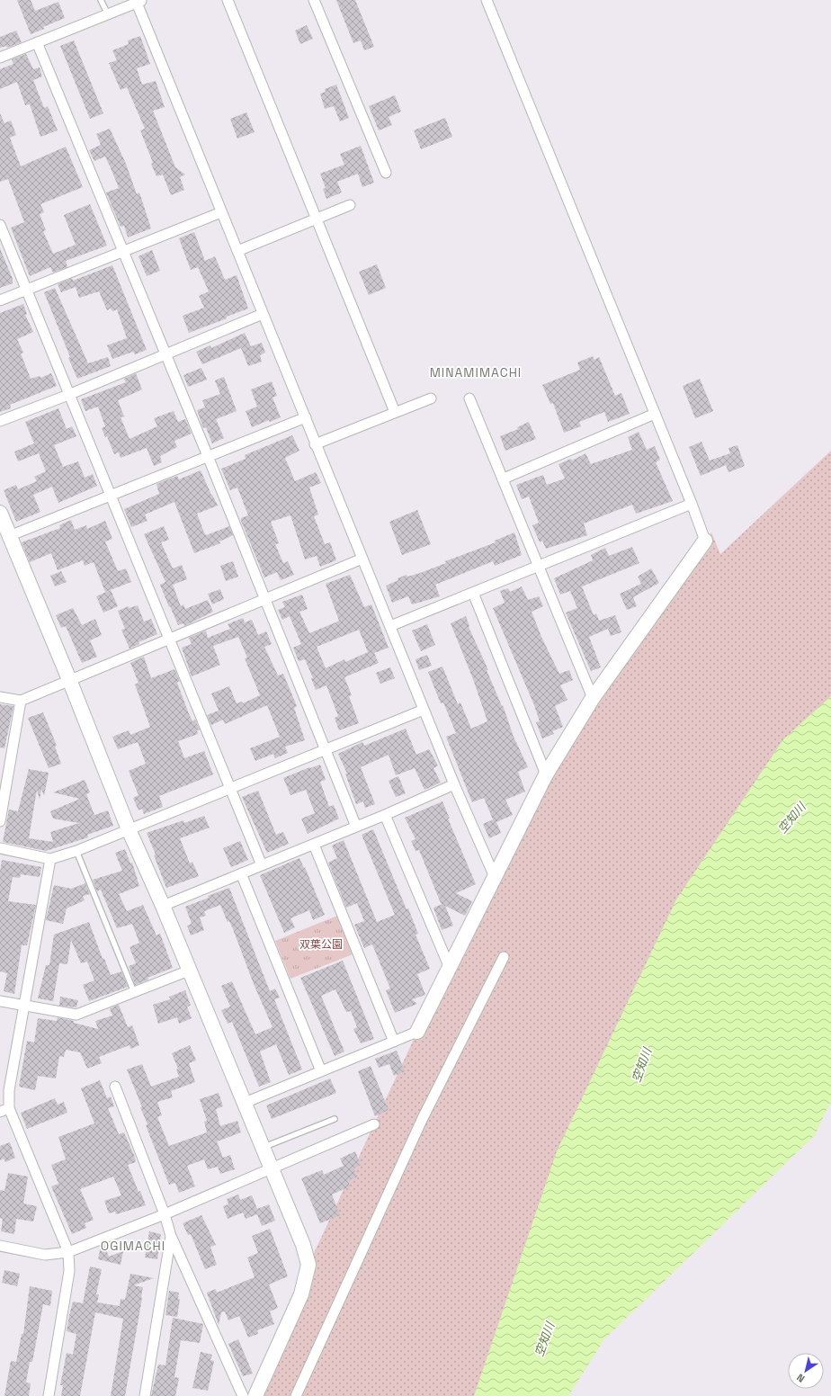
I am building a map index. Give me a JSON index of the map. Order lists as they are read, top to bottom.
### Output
{
  "districts": ["MINAMIMACHI", "OGIMACHI"],
  "water": ["空知川"],
  "parks": ["双葉公園"],
  "north": "bottom left"
}
